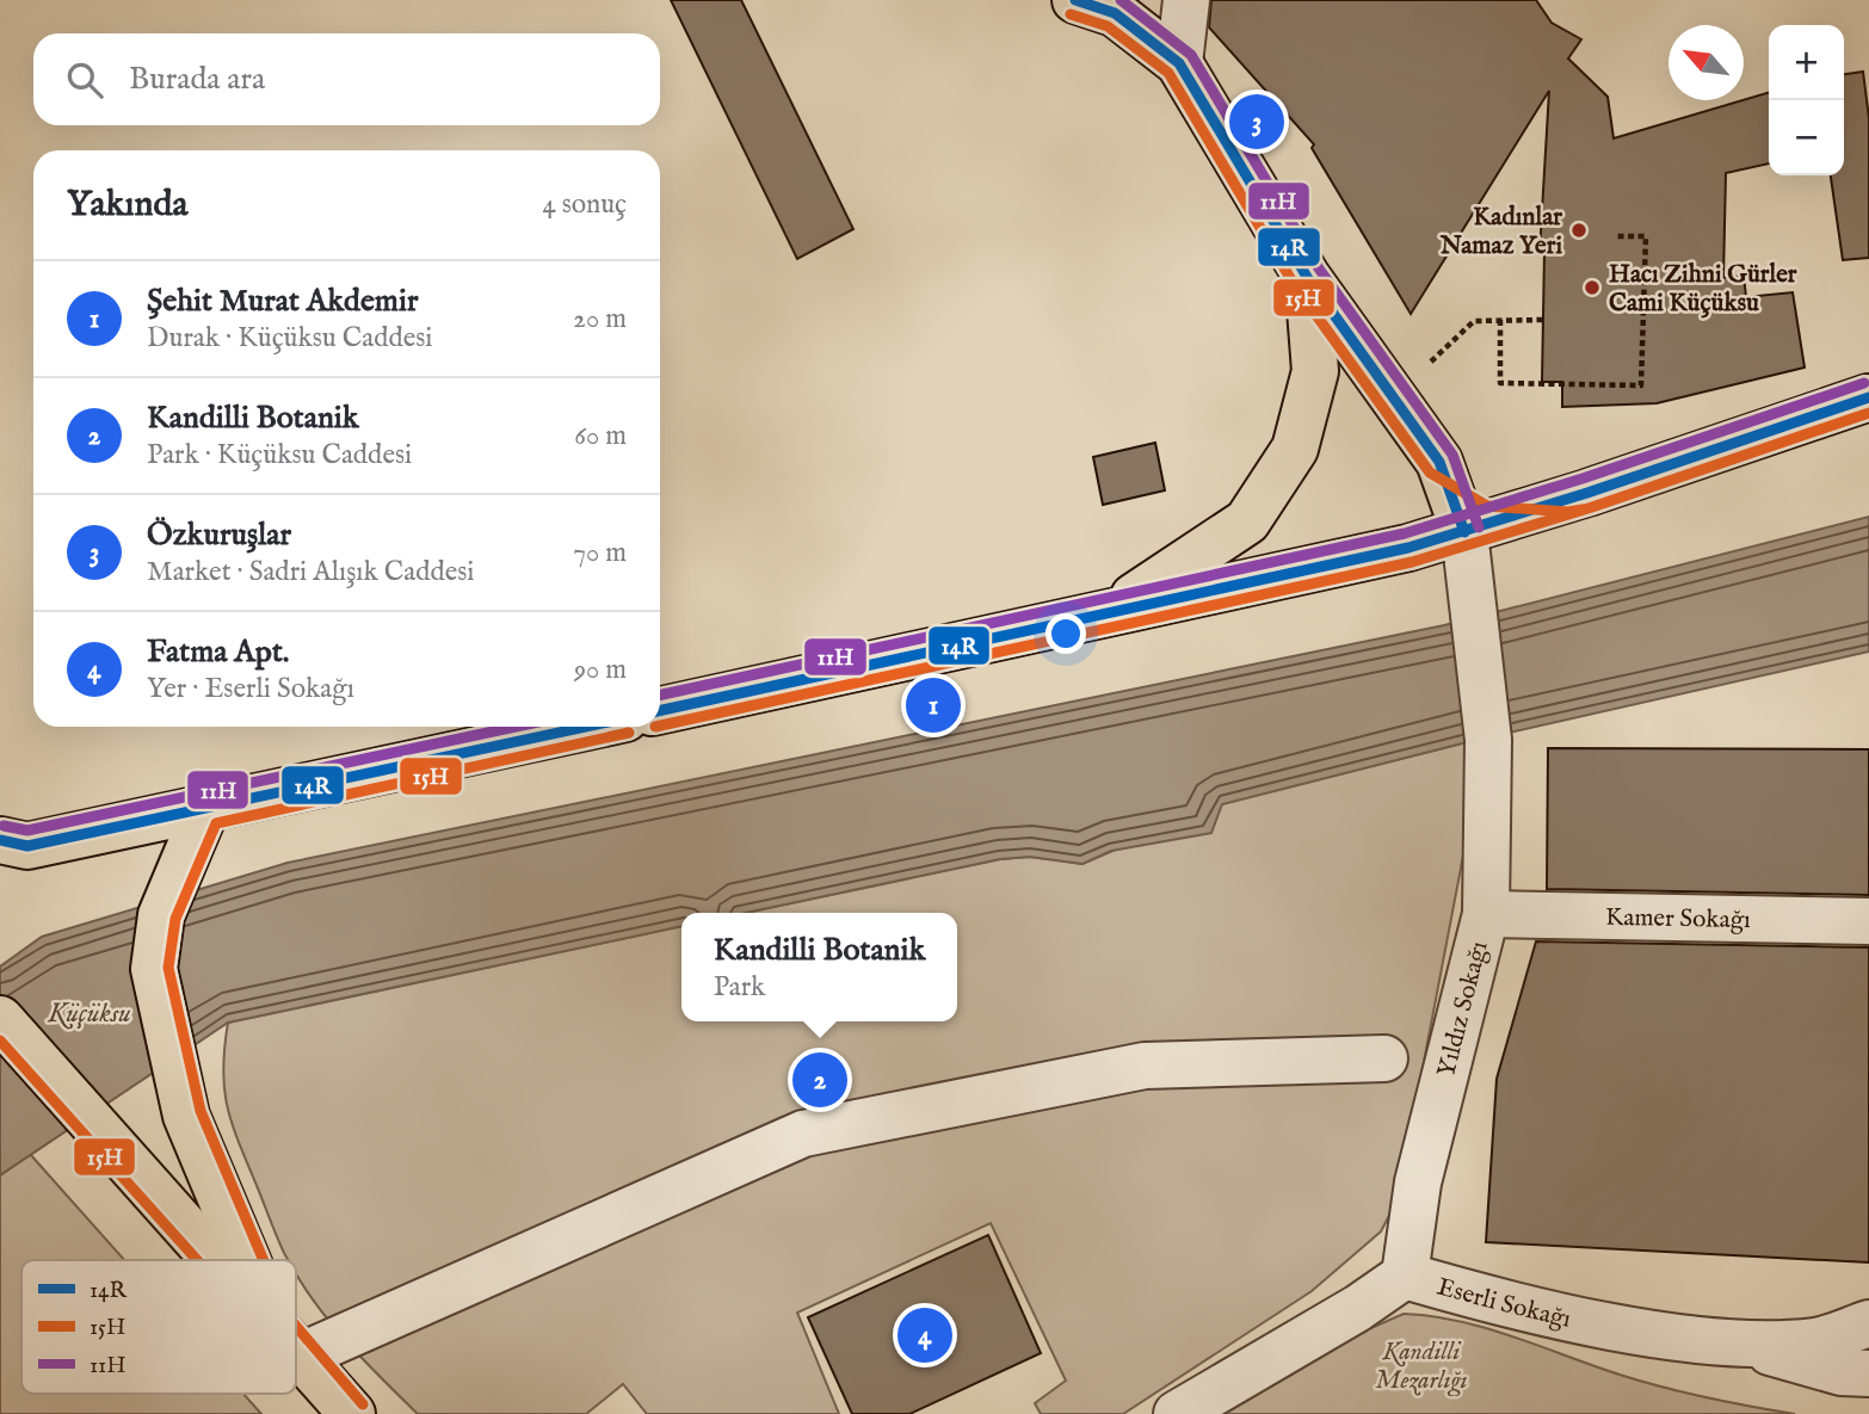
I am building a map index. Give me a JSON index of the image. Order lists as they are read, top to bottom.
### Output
{
  "streets": {
    "street": ["Kamer Sokağı", "Yıldız Sokağı", "Eserli Sokağı"]
  },
  "crossings": [
    ["Kamer Sokağı", "Yıldız Sokağı"],
    ["Yıldız Sokağı", "Eserli Sokağı"]
  ],
  "water": ["Küçüksu"],
  "parks": ["Kandilli Mezarlığı"],
  "places": ["Kadınlar Namaz Yeri", "Hacı Zihni Gürler Cami Küçüksu"],
  "lines": ["transit line 14R", "transit line 11H", "transit line 15H"],
  "legend": ["14R", "15H", "11H"],
  "north": "top left",
  "page": {
    "map_buttons": ["+", "−"],
    "search": "Burada ara",
    "pins": [
      "3",
      "1",
      "2",
      "4"
    ],
    "heading": ["Yakında", "4 sonuç"],
    "list": [
      {
        "mark": "1",
        "name": "Şehit Murat Akdemir",
        "note": "Durak · Küçüksu Caddesi",
        "value": "20 m"
      },
      {
        "mark": "2",
        "name": "Kandilli Botanik",
        "note": "Park · Küçüksu Caddesi",
        "value": "60 m"
      },
      {
        "mark": "3",
        "name": "Özkuruşlar",
        "note": "Market · Sadri Alışık Caddesi",
        "value": "70 m"
      },
      {
        "mark": "4",
        "name": "Fatma Apt.",
        "note": "Yer · Eserli Sokağı",
        "value": "90 m"
      }
    ],
    "popup": ["Kandilli Botanik", "Park"]
  }
}
